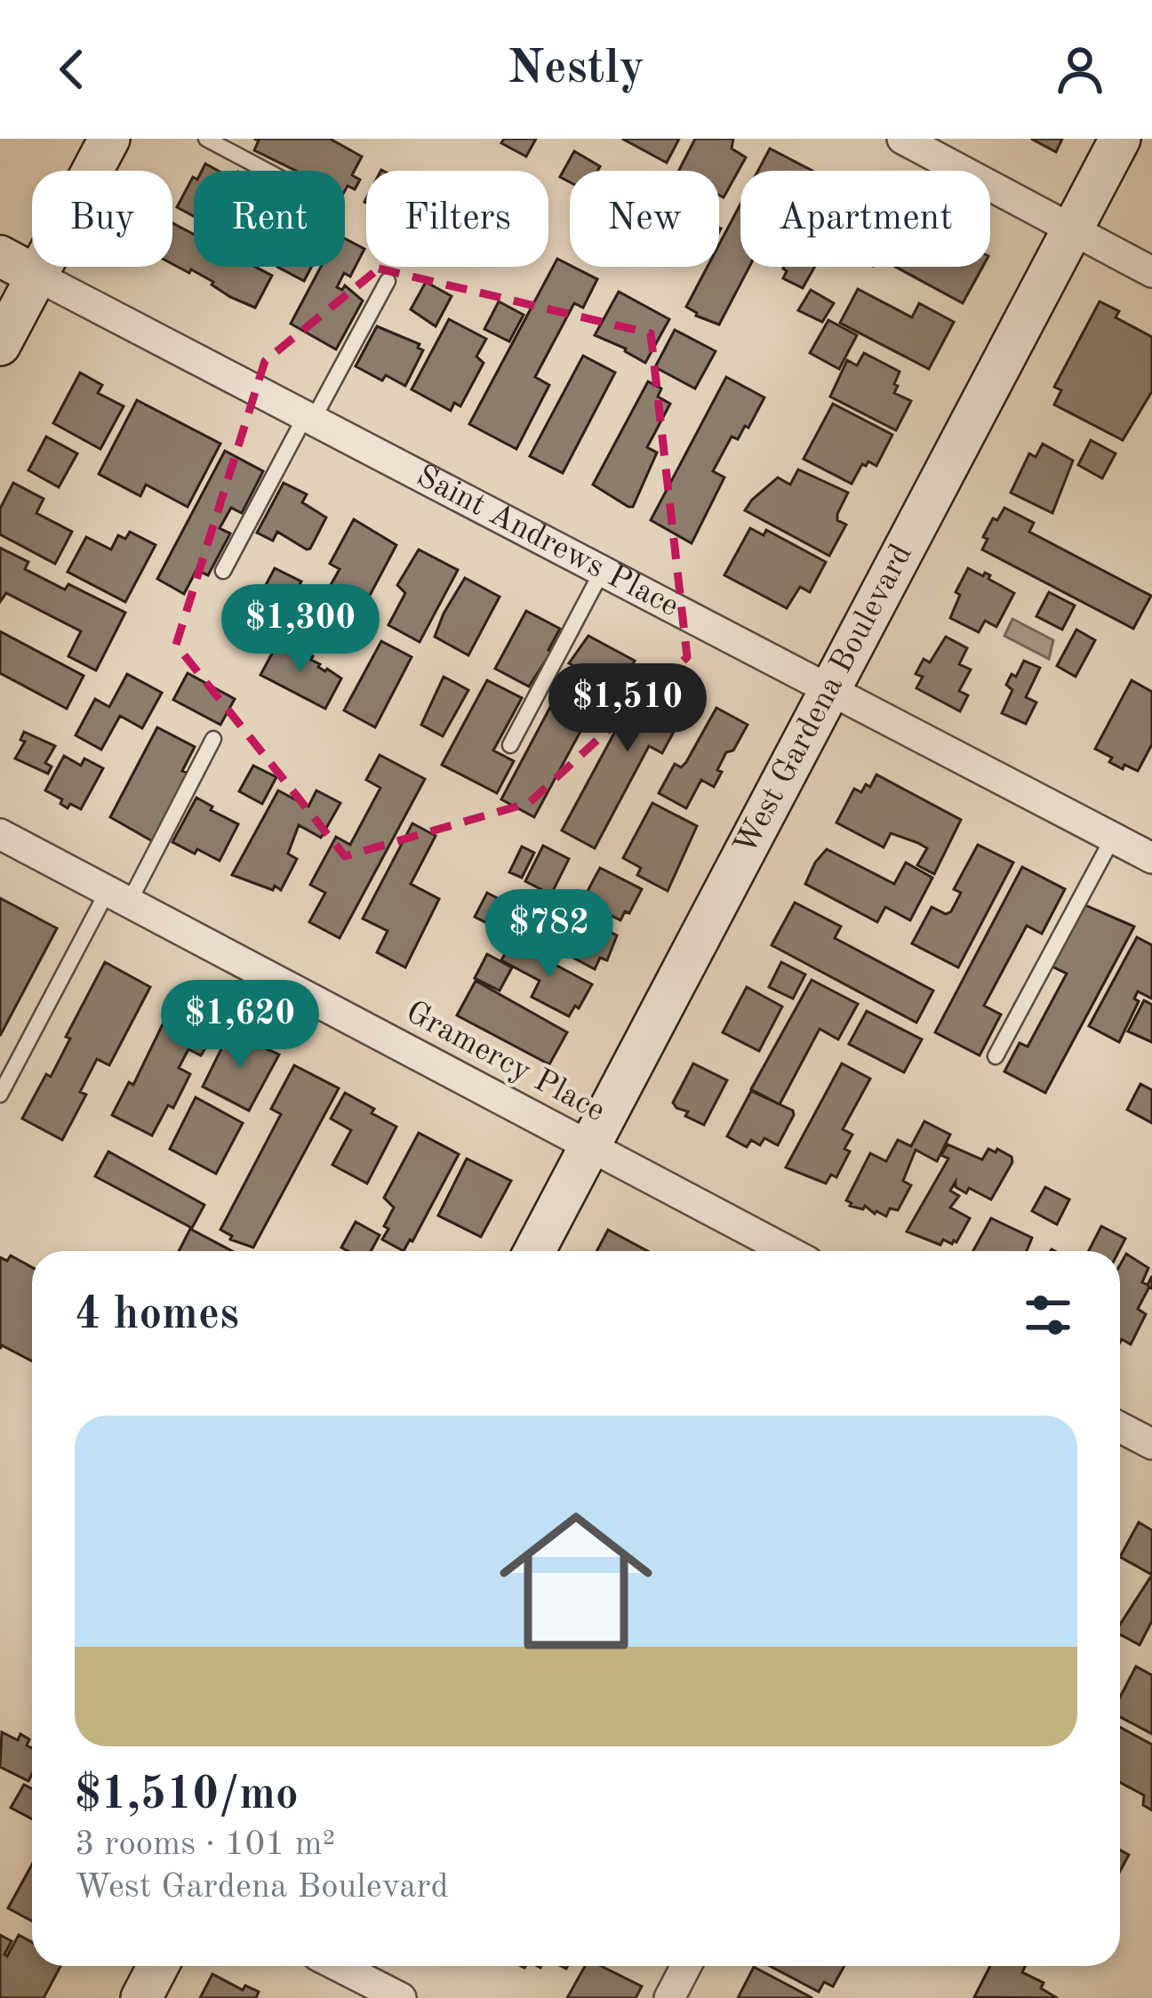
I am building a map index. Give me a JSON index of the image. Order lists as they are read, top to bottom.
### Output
{
  "streets": {
    "main road": ["Saint Andrews Place", "West Gardena Boulevard"],
    "street": ["Gramercy Place"]
  },
  "crossings": [
    ["Saint Andrews Place", "West Gardena Boulevard"],
    ["West Gardena Boulevard", "Gramercy Place"]
  ],
  "page": {
    "header": "Nestly",
    "chip": [
      "Buy",
      "Rent",
      "Filters",
      "New",
      "Apartment"
    ],
    "price": [
      "$1,300",
      "$1,510",
      "$782",
      "$1,620"
    ],
    "heading": "4 homes",
    "list": [
      {
        "name": "$1,510/mo",
        "note": "3 rooms · 101 m² · West Gardena Boulevard"
      }
    ]
  }
}
